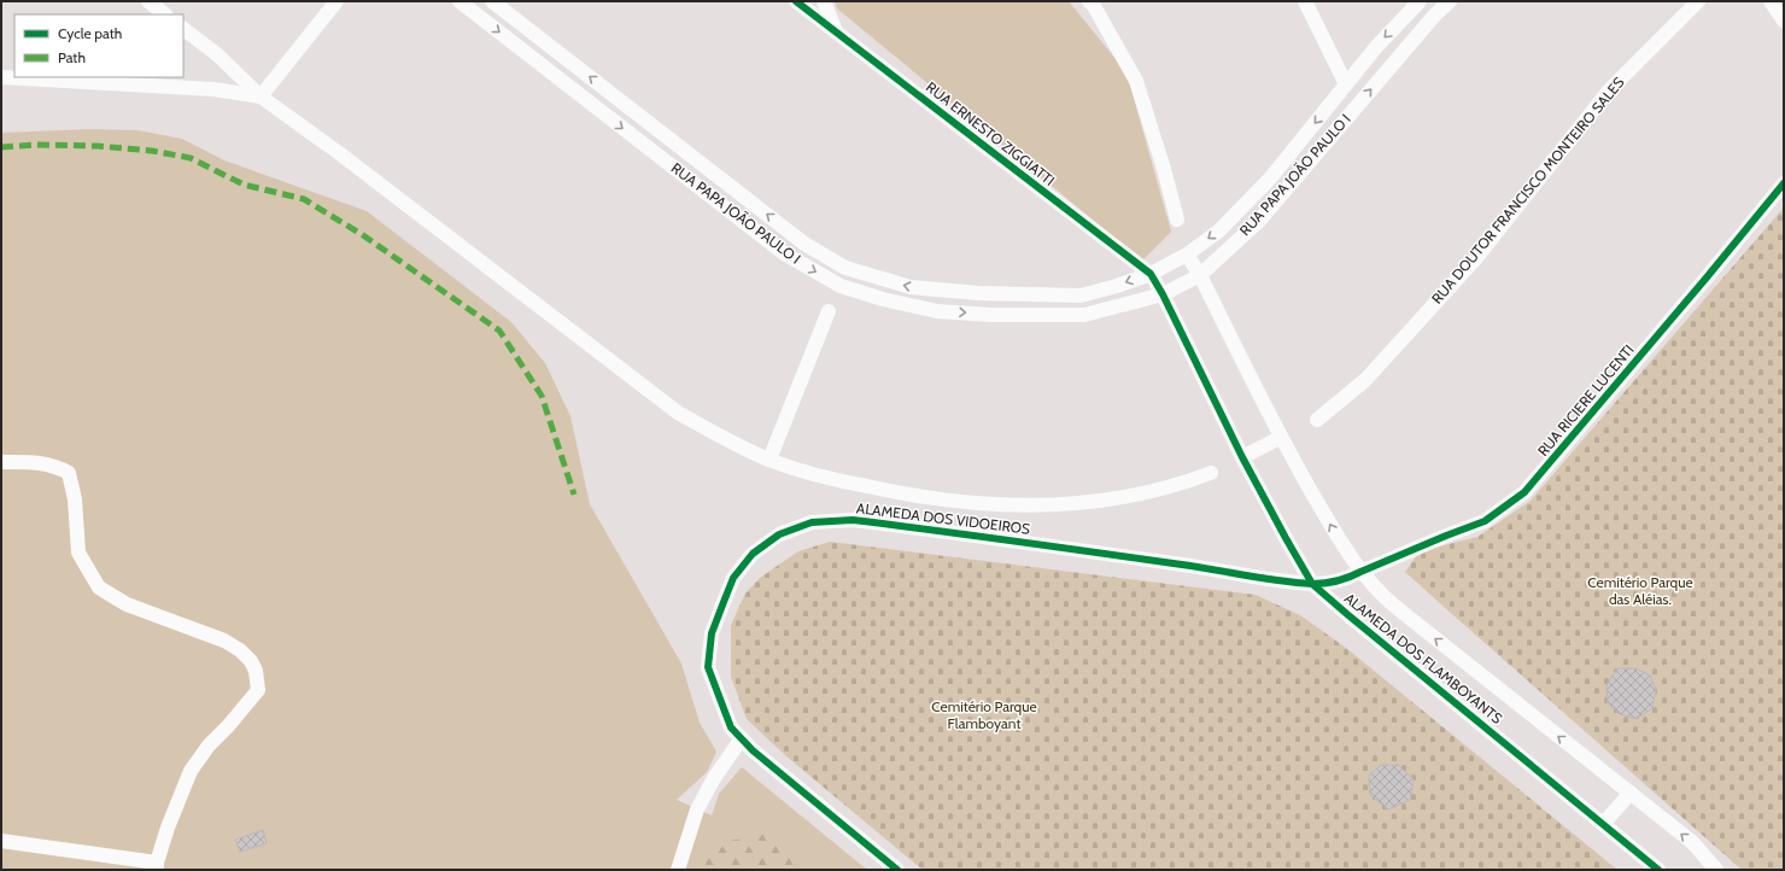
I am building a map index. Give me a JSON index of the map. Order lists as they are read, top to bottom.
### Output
{
  "streets": {
    "street": [
      "RUA ERNESTO ZIGGIATTI",
      "RUA PAPA JOÃO PAULO I",
      "RUA DOUTOR FRANCISCO MONTEIRO SALES",
      "RUA RICIERE LUCENTI",
      "ALAMEDA DOS VIDOEIROS",
      "ALAMEDA DOS FLAMBOYANTS"
    ]
  },
  "crossings": [
    ["RUA ERNESTO ZIGGIATTI", "RUA PAPA JOÃO PAULO I"],
    ["RUA ERNESTO ZIGGIATTI", "ALAMEDA DOS FLAMBOYANTS"],
    ["RUA PAPA JOÃO PAULO I", "ALAMEDA DOS FLAMBOYANTS"],
    ["RUA RICIERE LUCENTI", "ALAMEDA DOS VIDOEIROS"],
    ["RUA RICIERE LUCENTI", "ALAMEDA DOS FLAMBOYANTS"],
    ["ALAMEDA DOS VIDOEIROS", "ALAMEDA DOS FLAMBOYANTS"]
  ],
  "parks": ["Cemitério Parque das Aléias.", "Cemitério Parque Flamboyant"],
  "legend": ["Cycle path", "Path"]
}
